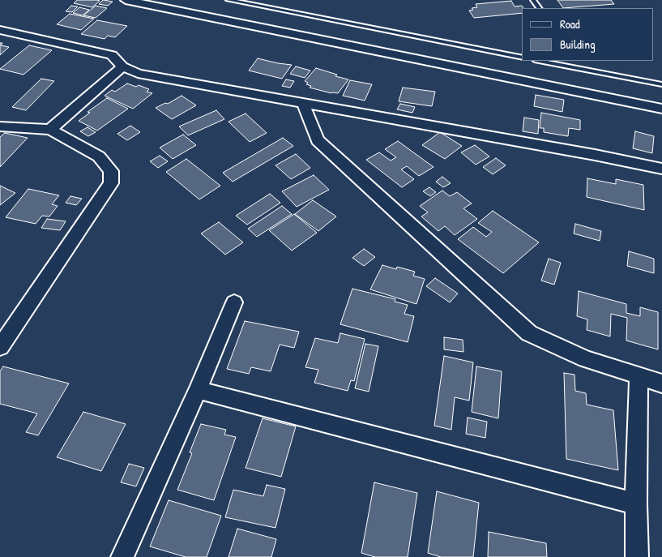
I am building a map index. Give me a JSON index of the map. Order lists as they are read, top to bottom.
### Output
{
  "legend": ["Road", "Building"]
}
